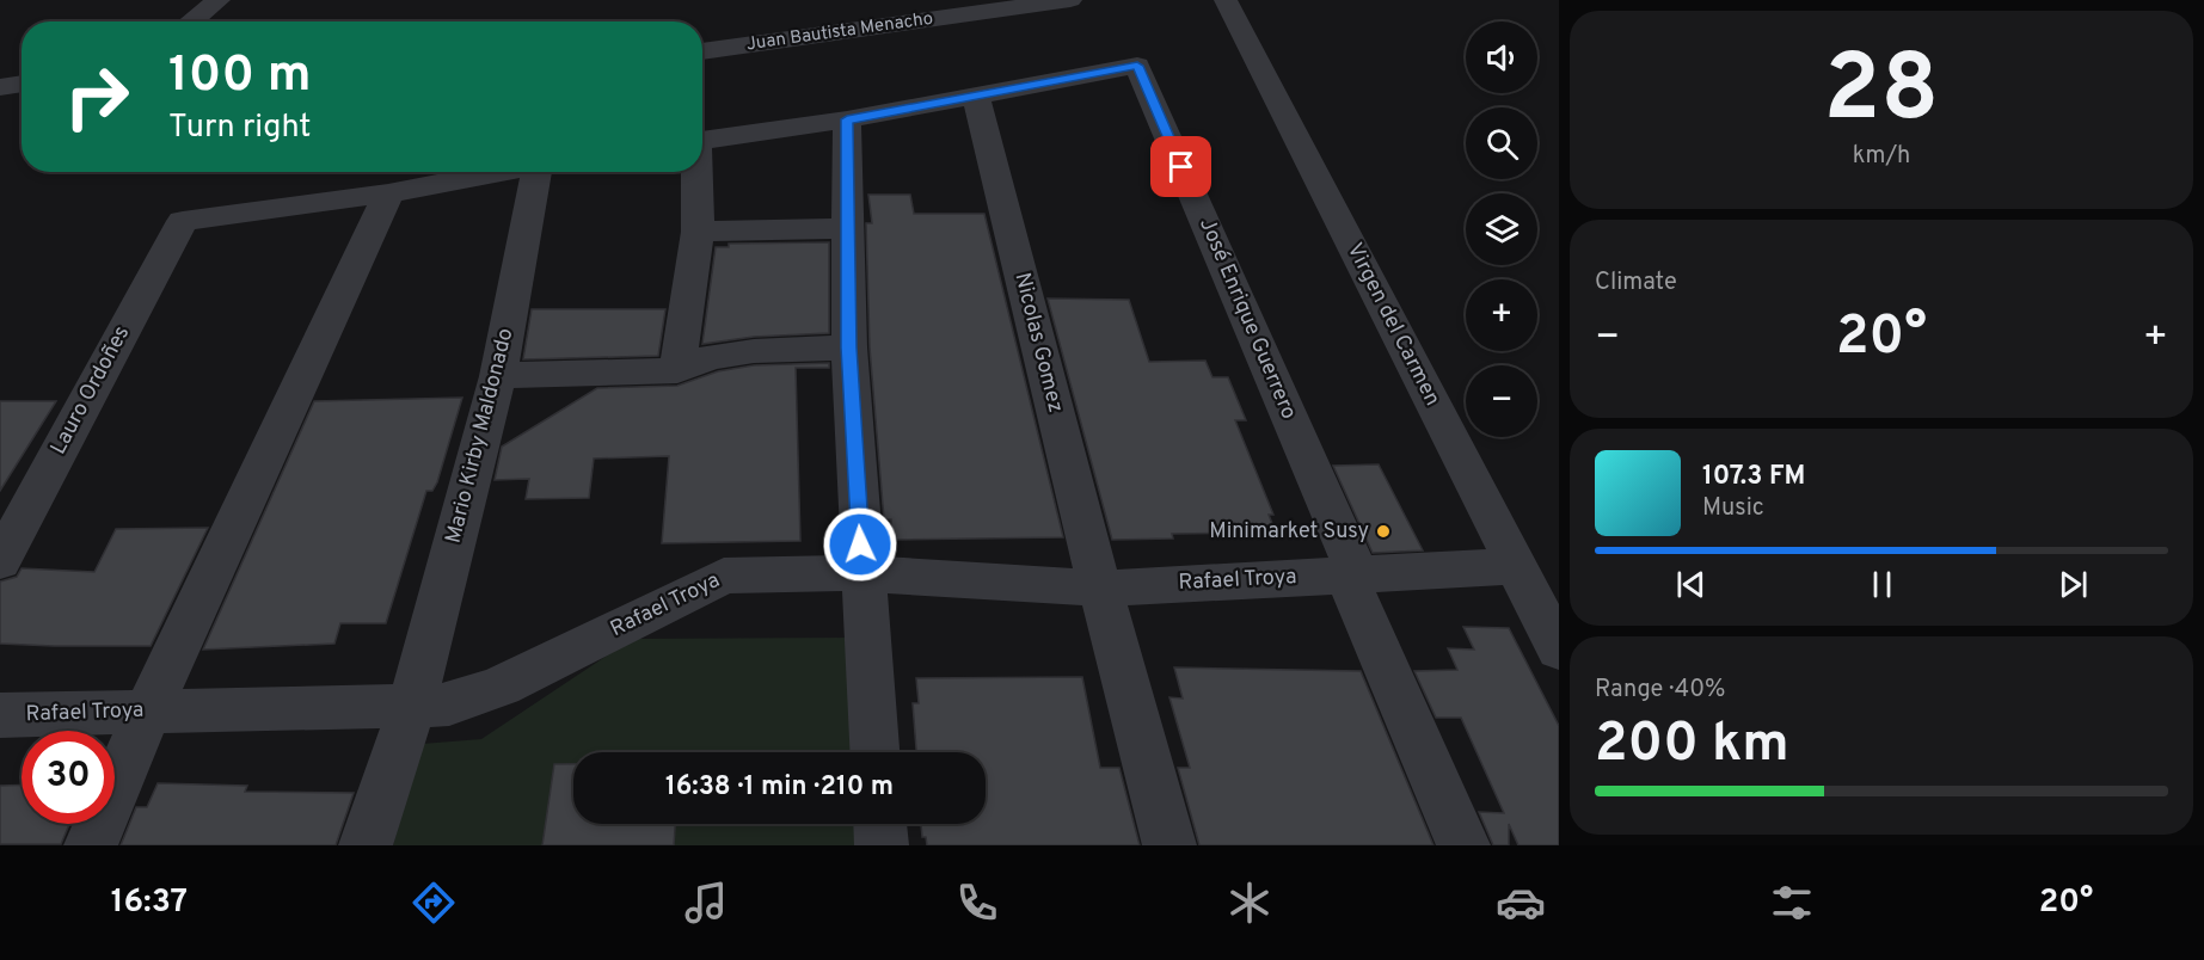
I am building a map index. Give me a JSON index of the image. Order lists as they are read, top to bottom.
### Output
{
  "streets": {
    "street": [
      "Juan Bautista Menacho",
      "José Enrique Guerrero",
      "Virgen del Carmen",
      "Nicolas Gomez",
      "Lauro Ordoñes",
      "Mario Kirby Maldonado",
      "Rafael Troya"
    ]
  },
  "crossings": [
    ["José Enrique Guerrero", "Nicolas Gomez"],
    ["José Enrique Guerrero", "Rafael Troya"],
    ["Virgen del Carmen", "Rafael Troya"],
    ["Nicolas Gomez", "Rafael Troya"],
    ["Mario Kirby Maldonado", "Rafael Troya"]
  ],
  "places": ["Minimarket Susy"],
  "page": {
    "tile": [
      ["28", "km/h"],
      "Climate",
      ["Range · 40%", "200 km"]
    ],
    "map_buttons": ["+", "−"],
    "turn": ["100 m", "Turn right"],
    "heat": ["−", "20°", "+"],
    "song": ["107.3 FM", "Music"],
    "limit": "30",
    "trip": "16:38 · 1 min · 210 m",
    "tabs": ["16:37", "20°"]
  }
}
